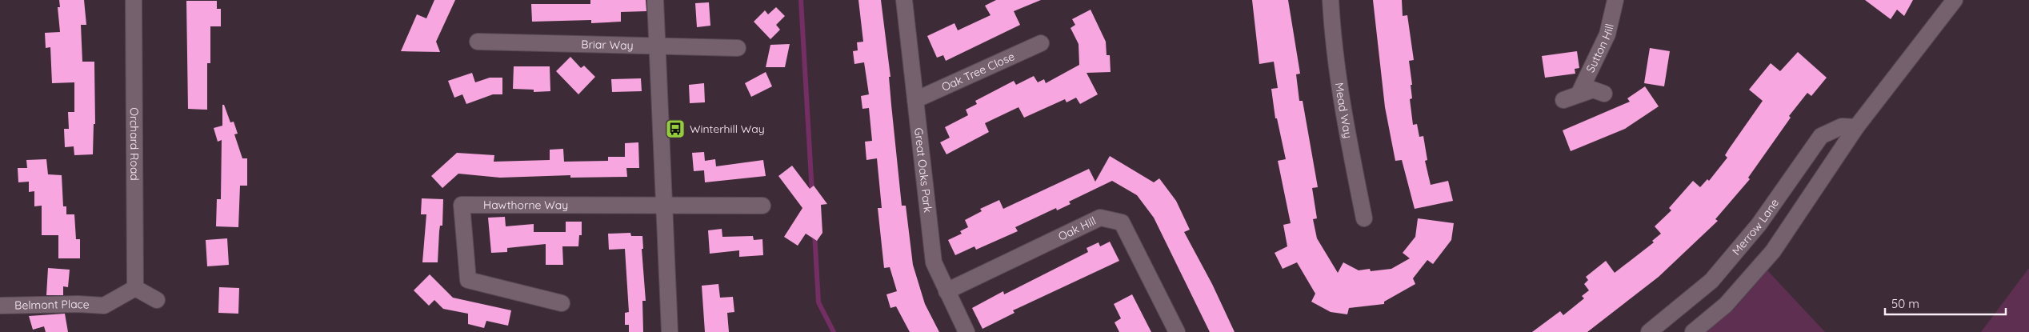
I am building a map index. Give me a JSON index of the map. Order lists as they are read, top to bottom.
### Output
{
  "streets": {
    "street": [
      "Briar Way",
      "Sutton Hill",
      "Oak Tree Close",
      "Mead Way",
      "Orchard Road",
      "Great Oaks Park",
      "Hawthorne Way",
      "Merrow Lane",
      "Oak Hill",
      "Belmont Place"
    ]
  },
  "crossings": [
    ["Oak Tree Close", "Great Oaks Park"],
    ["Orchard Road", "Belmont Place"],
    ["Great Oaks Park", "Oak Hill"]
  ],
  "places": {
    "bus stop": ["Winterhill Way"]
  },
  "scale_bar": "50 m"
}
